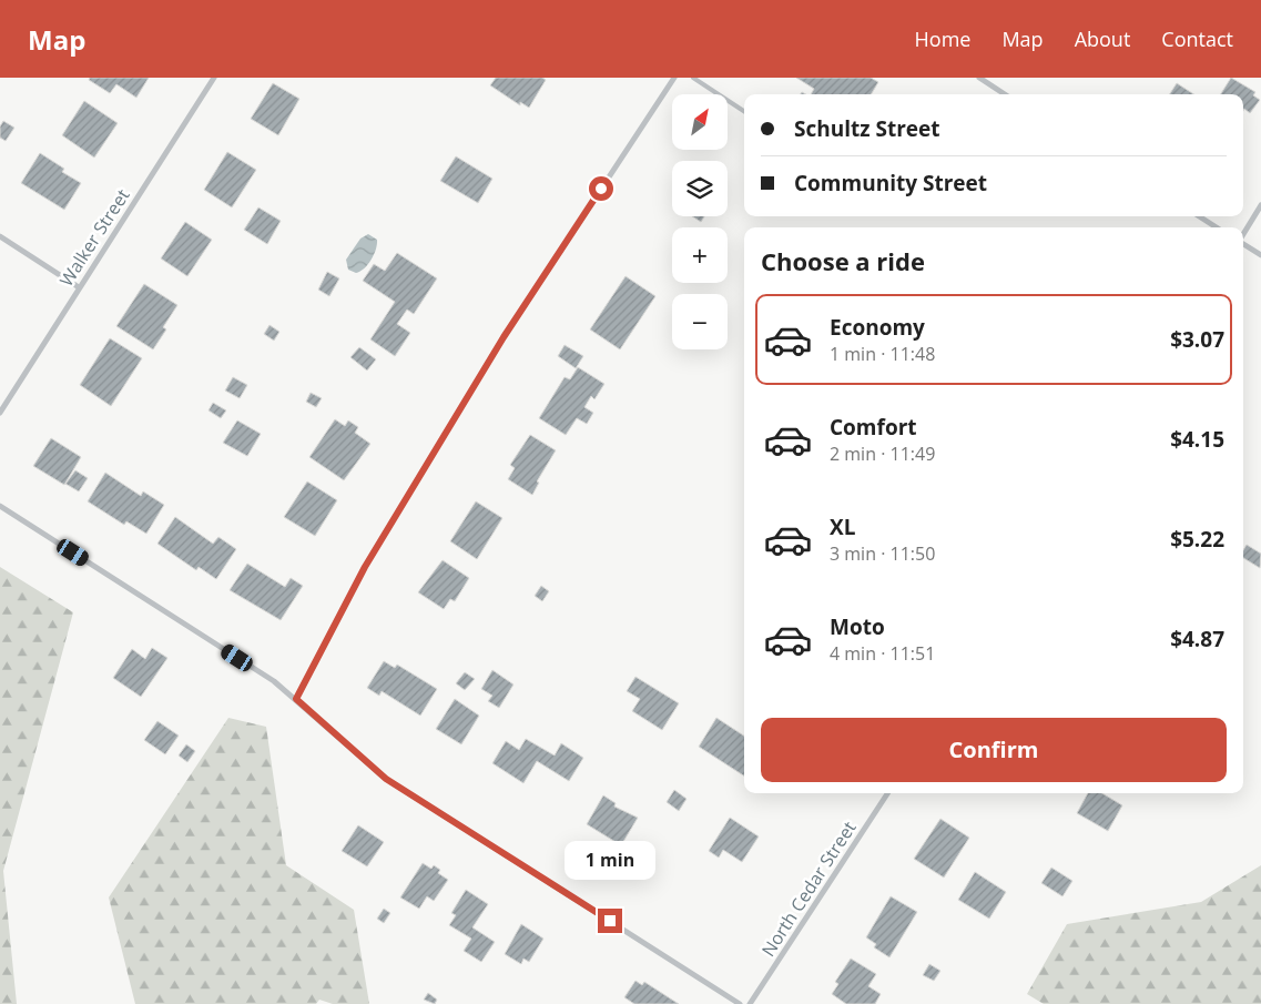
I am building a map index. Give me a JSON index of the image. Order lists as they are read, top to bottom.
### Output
{
  "streets": {
    "street": ["Walker Street", "North Cedar Street"]
  },
  "north": "top right",
  "page": {
    "header": "Map",
    "nav": [
      "Home",
      "Map",
      "About",
      "Contact"
    ],
    "map_buttons": ["+", "−"],
    "banner": ["Schultz Street", "Community Street"],
    "heading": "Choose a ride",
    "list": [
      {
        "name": "Economy",
        "note": "1 min · 11:48",
        "value": "$3.07"
      },
      {
        "name": "Comfort",
        "note": "2 min · 11:49",
        "value": "$4.15"
      },
      {
        "name": "XL",
        "note": "3 min · 11:50",
        "value": "$5.22"
      },
      {
        "name": "Moto",
        "note": "4 min · 11:51",
        "value": "$4.87"
      }
    ],
    "buttons": "Confirm",
    "bubble": "1 min"
  }
}
